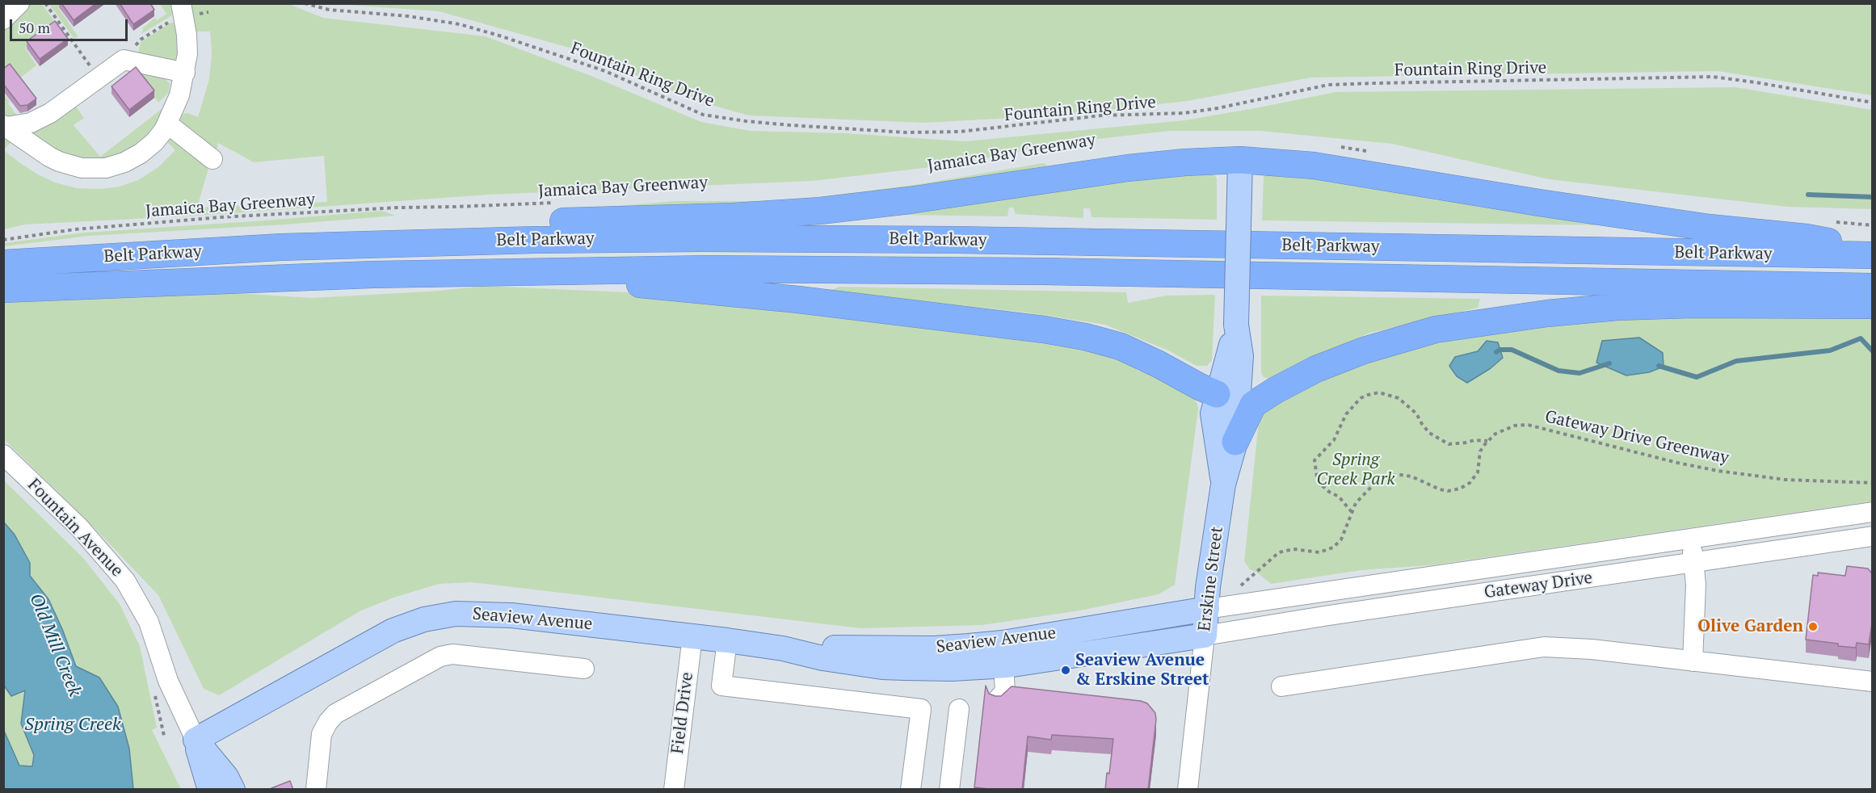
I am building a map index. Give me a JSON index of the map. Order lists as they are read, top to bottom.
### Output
{
  "streets": {
    "highway": ["Belt Parkway"],
    "main road": ["Fountain Avenue", "Erskine Street", "Seaview Avenue"],
    "street": ["Gateway Drive", "Field Drive"],
    "path": ["Fountain Ring Drive", "Jamaica Bay Greenway", "Gateway Drive Greenway"]
  },
  "crossings": [
    ["Fountain Avenue", "Seaview Avenue"],
    ["Erskine Street", "Gateway Drive"],
    ["Erskine Street", "Seaview Avenue"],
    ["Gateway Drive", "Seaview Avenue"],
    ["Seaview Avenue", "Field Drive"]
  ],
  "water": ["Old Mill Creek", "Spring Creek"],
  "parks": ["Spring Creek Park"],
  "places": ["Olive Garden", "Seaview Avenue & Erskine Street"],
  "scale_bar": "50 m"
}
